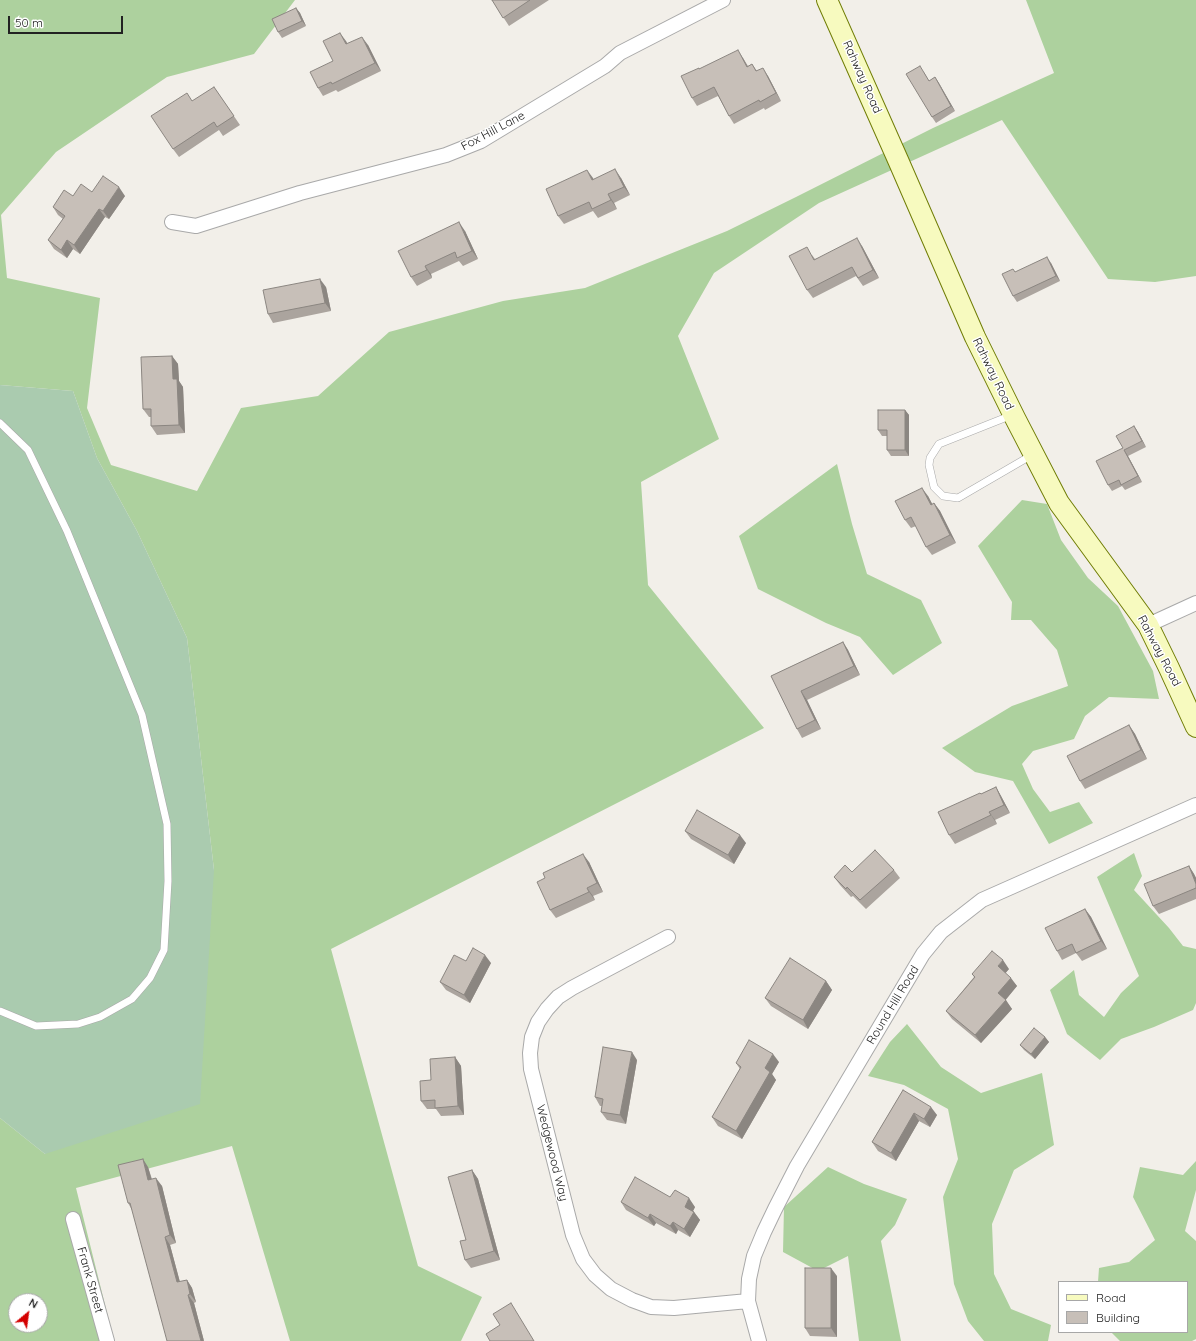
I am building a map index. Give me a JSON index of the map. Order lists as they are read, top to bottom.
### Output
{
  "streets": {
    "street": [
      "Rahway Road",
      "Fox Hill Lane",
      "Round Hill Road",
      "Wedgewood Way",
      "Frank Street"
    ]
  },
  "crossings": [
    ["Round Hill Road", "Wedgewood Way"]
  ],
  "legend": ["Road", "Building"],
  "scale_bar": "50 m",
  "north": "top right"
}
